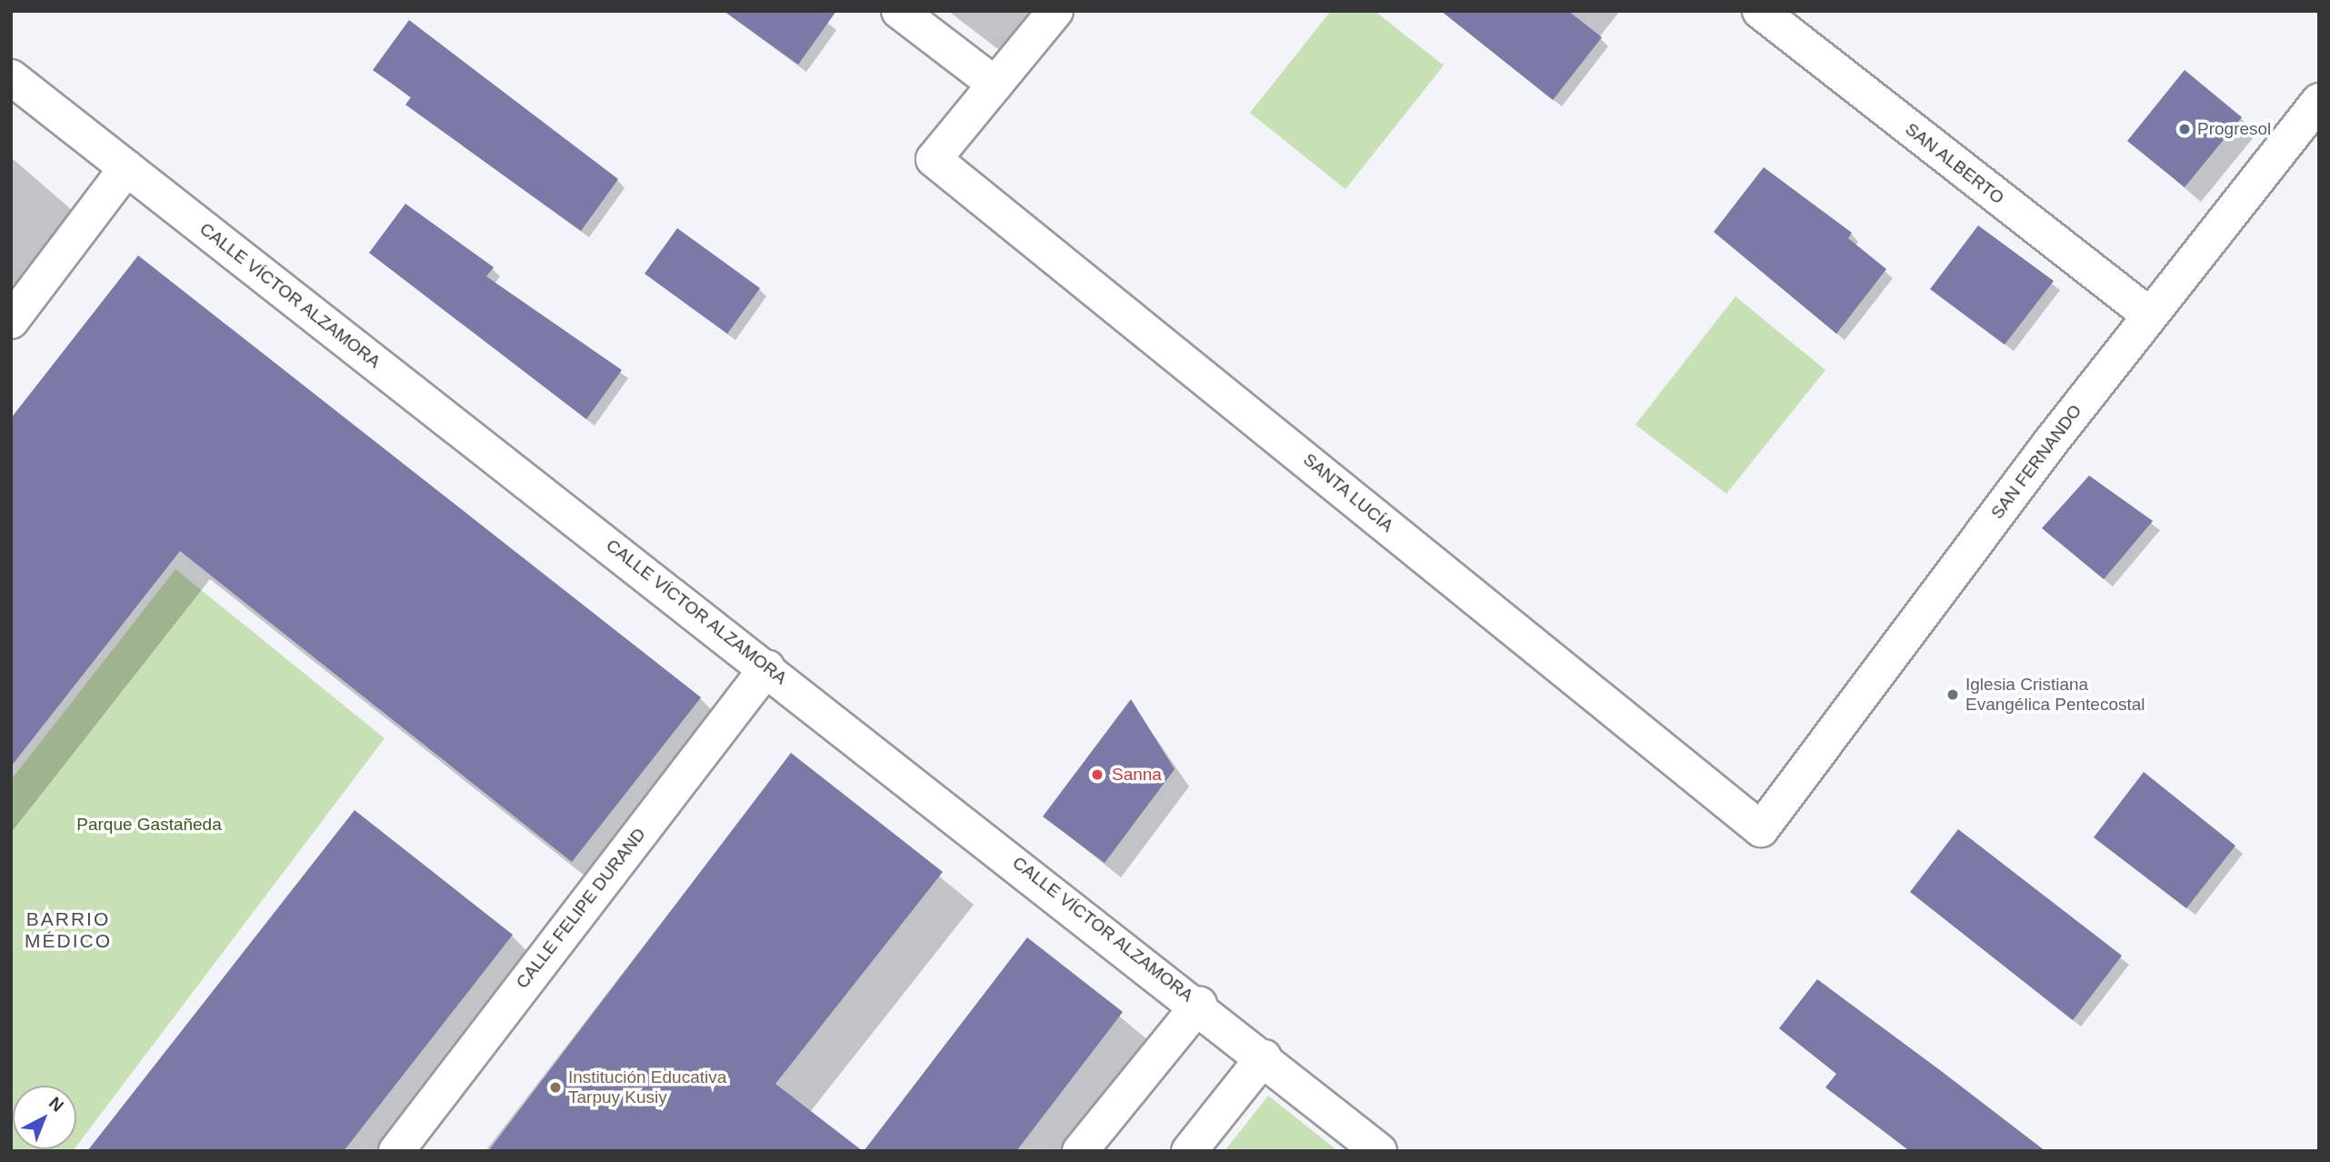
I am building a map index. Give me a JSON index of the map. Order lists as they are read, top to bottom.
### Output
{
  "streets": {
    "street": [
      "SAN ALBERTO",
      "CALLE VÍCTOR ALZAMORA",
      "SAN FERNANDO",
      "SANTA LUCÍA",
      "CALLE FELIPE DURAND"
    ]
  },
  "crossings": [
    ["SAN ALBERTO", "SAN FERNANDO"],
    ["CALLE VÍCTOR ALZAMORA", "CALLE FELIPE DURAND"],
    ["SAN FERNANDO", "SANTA LUCÍA"]
  ],
  "districts": ["BARRIO MÉDICO"],
  "parks": ["Parque Gastañeda"],
  "places": [
    "Progresol",
    "Iglesia Cristiana Evangélica Pentecostal",
    "Sanna",
    "Institución Educativa Tarpuy Kusiy"
  ],
  "north": "top right"
}
